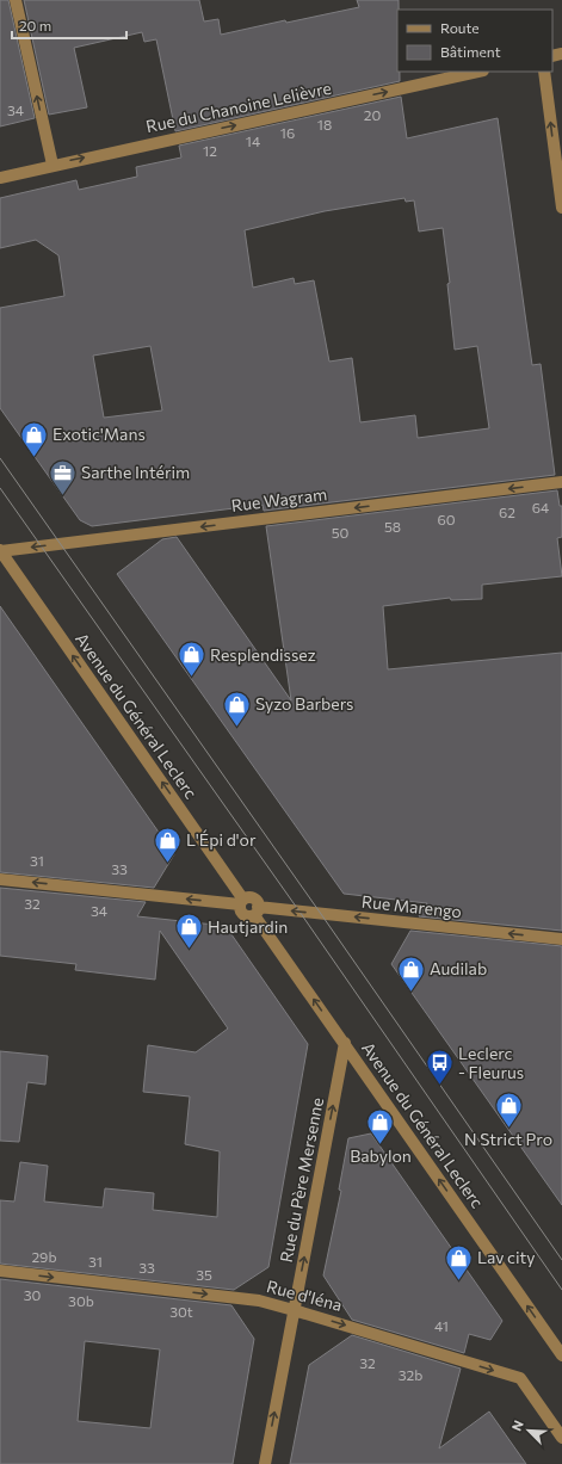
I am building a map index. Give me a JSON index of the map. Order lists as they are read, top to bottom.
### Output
{
  "streets": {
    "street": [
      "Rue du Chanoine Lelièvre",
      "Rue Wagram",
      "Avenue du Général Leclerc",
      "Rue Marengo",
      "Rue du Père Mersenne",
      "Rue d'Iéna"
    ]
  },
  "crossings": [
    ["Rue Wagram", "Avenue du Général Leclerc"],
    ["Avenue du Général Leclerc", "Rue Marengo"],
    ["Avenue du Général Leclerc", "Rue du Père Mersenne"],
    ["Rue du Père Mersenne", "Rue d'Iéna"]
  ],
  "one_way": [
    "Rue du Chanoine Lelièvre",
    "Rue Wagram",
    "Avenue du Général Leclerc",
    "Rue Marengo",
    "Rue du Père Mersenne",
    "Rue d'Iéna"
  ],
  "places": {
    "shop": [
      "Exotic'Mans",
      "Resplendissez",
      "Syzo Barbers",
      "L'Épi d'or",
      "Hautjardin",
      "Audilab",
      "N Strict Pro",
      "Babylon",
      "Lav city"
    ],
    "office": ["Sarthe Intérim"],
    "bus stop": ["Leclerc - Fleurus"]
  },
  "house_numbers": [
    "34",
    "20",
    "18",
    "16",
    "14",
    "12",
    "64",
    "62",
    "60",
    "58",
    "50",
    "31",
    "33",
    "32",
    "34",
    "29b",
    "31",
    "33",
    "35",
    "30",
    "30b",
    "30t",
    "41",
    "32",
    "32b"
  ],
  "legend": ["Route", "Bâtiment"],
  "scale_bar": "20 m",
  "north": "top left"
}
